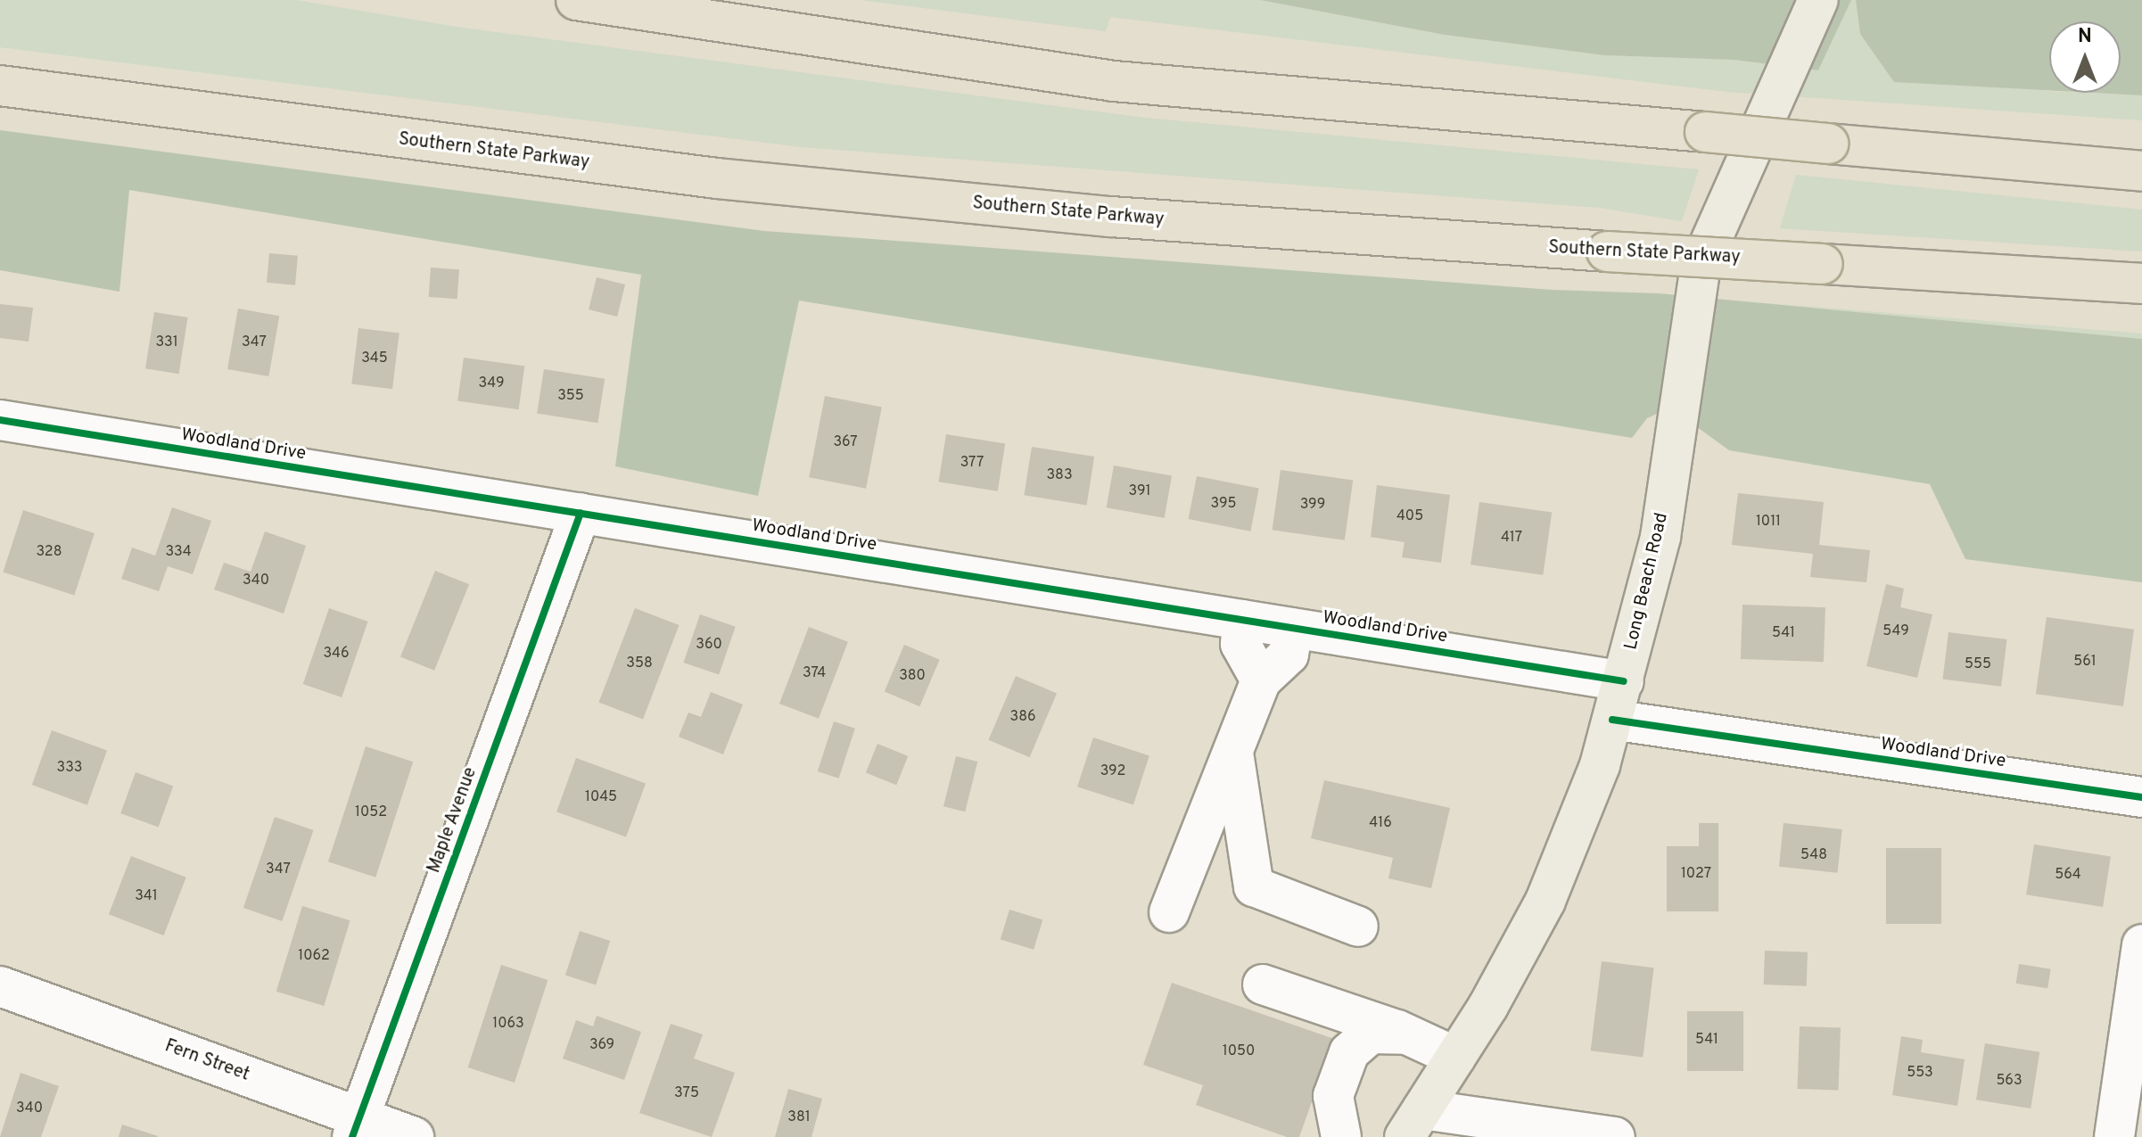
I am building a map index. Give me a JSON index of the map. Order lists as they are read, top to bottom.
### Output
{
  "streets": {
    "highway": ["Southern State Parkway"],
    "main road": ["Long Beach Road"],
    "street": ["Woodland Drive", "Maple Avenue", "Fern Street"]
  },
  "crossings": [
    ["Woodland Drive", "Long Beach Road"],
    ["Woodland Drive", "Maple Avenue"],
    ["Maple Avenue", "Fern Street"]
  ],
  "house_numbers": [
    "331",
    "347",
    "345",
    "349",
    "355",
    "367",
    "377",
    "383",
    "391",
    "395",
    "399",
    "405",
    "1011",
    "417",
    "328",
    "334",
    "340",
    "549",
    "541",
    "360",
    "346",
    "561",
    "358",
    "555",
    "374",
    "380",
    "386",
    "333",
    "392",
    "1045",
    "1052",
    "416",
    "548",
    "347",
    "1027",
    "564",
    "341",
    "1062",
    "1063",
    "541",
    "369",
    "1050",
    "553",
    "563",
    "375",
    "340",
    "381"
  ],
  "north": "top"
}
